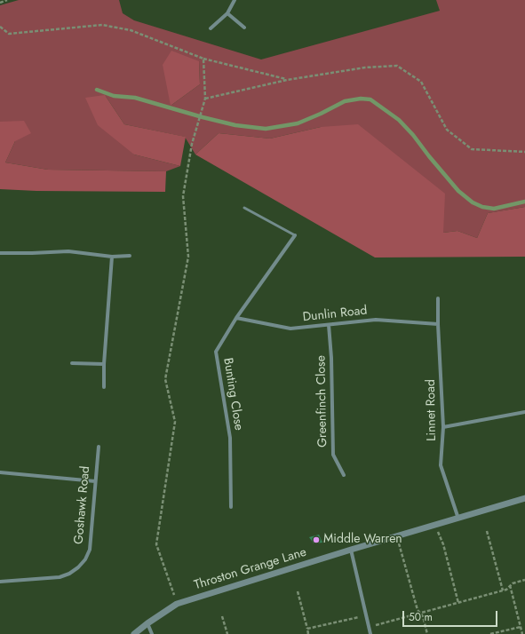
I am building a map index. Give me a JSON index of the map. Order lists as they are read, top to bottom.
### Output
{
  "streets": {
    "street": [
      "Dunlin Road",
      "Bunting Close",
      "Greenfinch Close",
      "Linnet Road",
      "Goshawk Road",
      "Throston Grange Lane"
    ]
  },
  "crossings": [
    ["Dunlin Road", "Bunting Close"],
    ["Dunlin Road", "Greenfinch Close"],
    ["Dunlin Road", "Linnet Road"],
    ["Linnet Road", "Throston Grange Lane"]
  ],
  "places": ["Middle Warren"],
  "scale_bar": "50 m"
}
